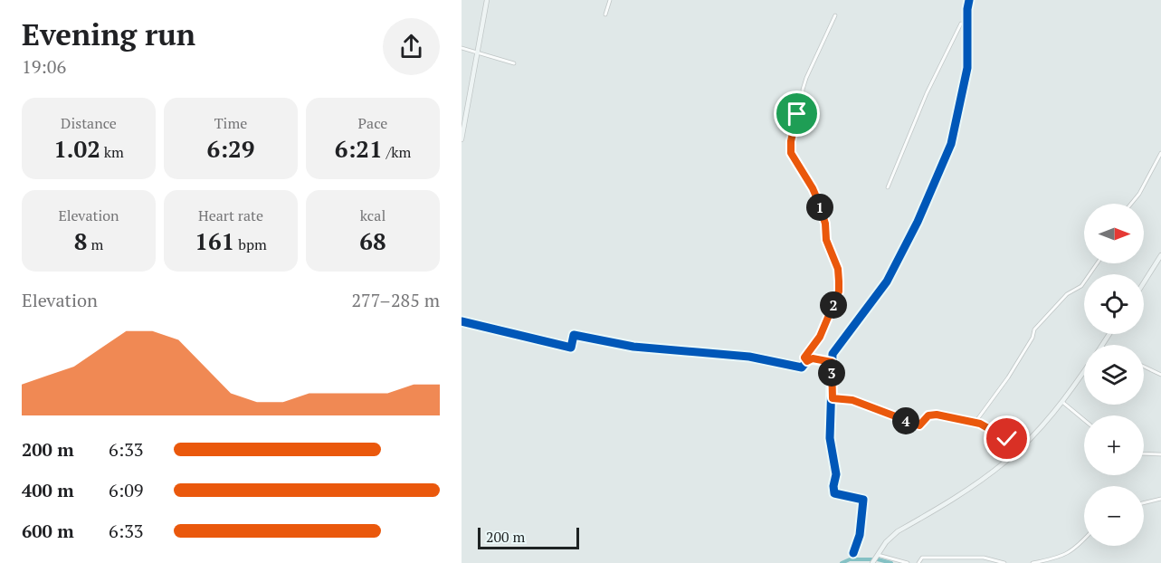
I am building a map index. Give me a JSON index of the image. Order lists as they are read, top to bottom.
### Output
{
  "scale_bar": "200 m",
  "north": "right",
  "page": {
    "heading": ["Evening run", "19:06"],
    "stats": [
      ["Distance", "1.02 km"],
      ["Time", "6:29"],
      ["Pace", "6:21 /km"],
      ["Elevation", "8 m"],
      ["Heart rate", "161 bpm"],
      ["kcal", "68"]
    ],
    "pins": [
      "1",
      "2",
      "3",
      "4"
    ],
    "map_buttons": ["+", "−"],
    "chart": ["Elevation", "277–285 m"],
    "list": [
      {
        "name": "200 m",
        "note": "6:33"
      },
      {
        "name": "400 m",
        "note": "6:09"
      },
      {
        "name": "600 m",
        "note": "6:33"
      }
    ],
    "scale": "200 m"
  }
}
